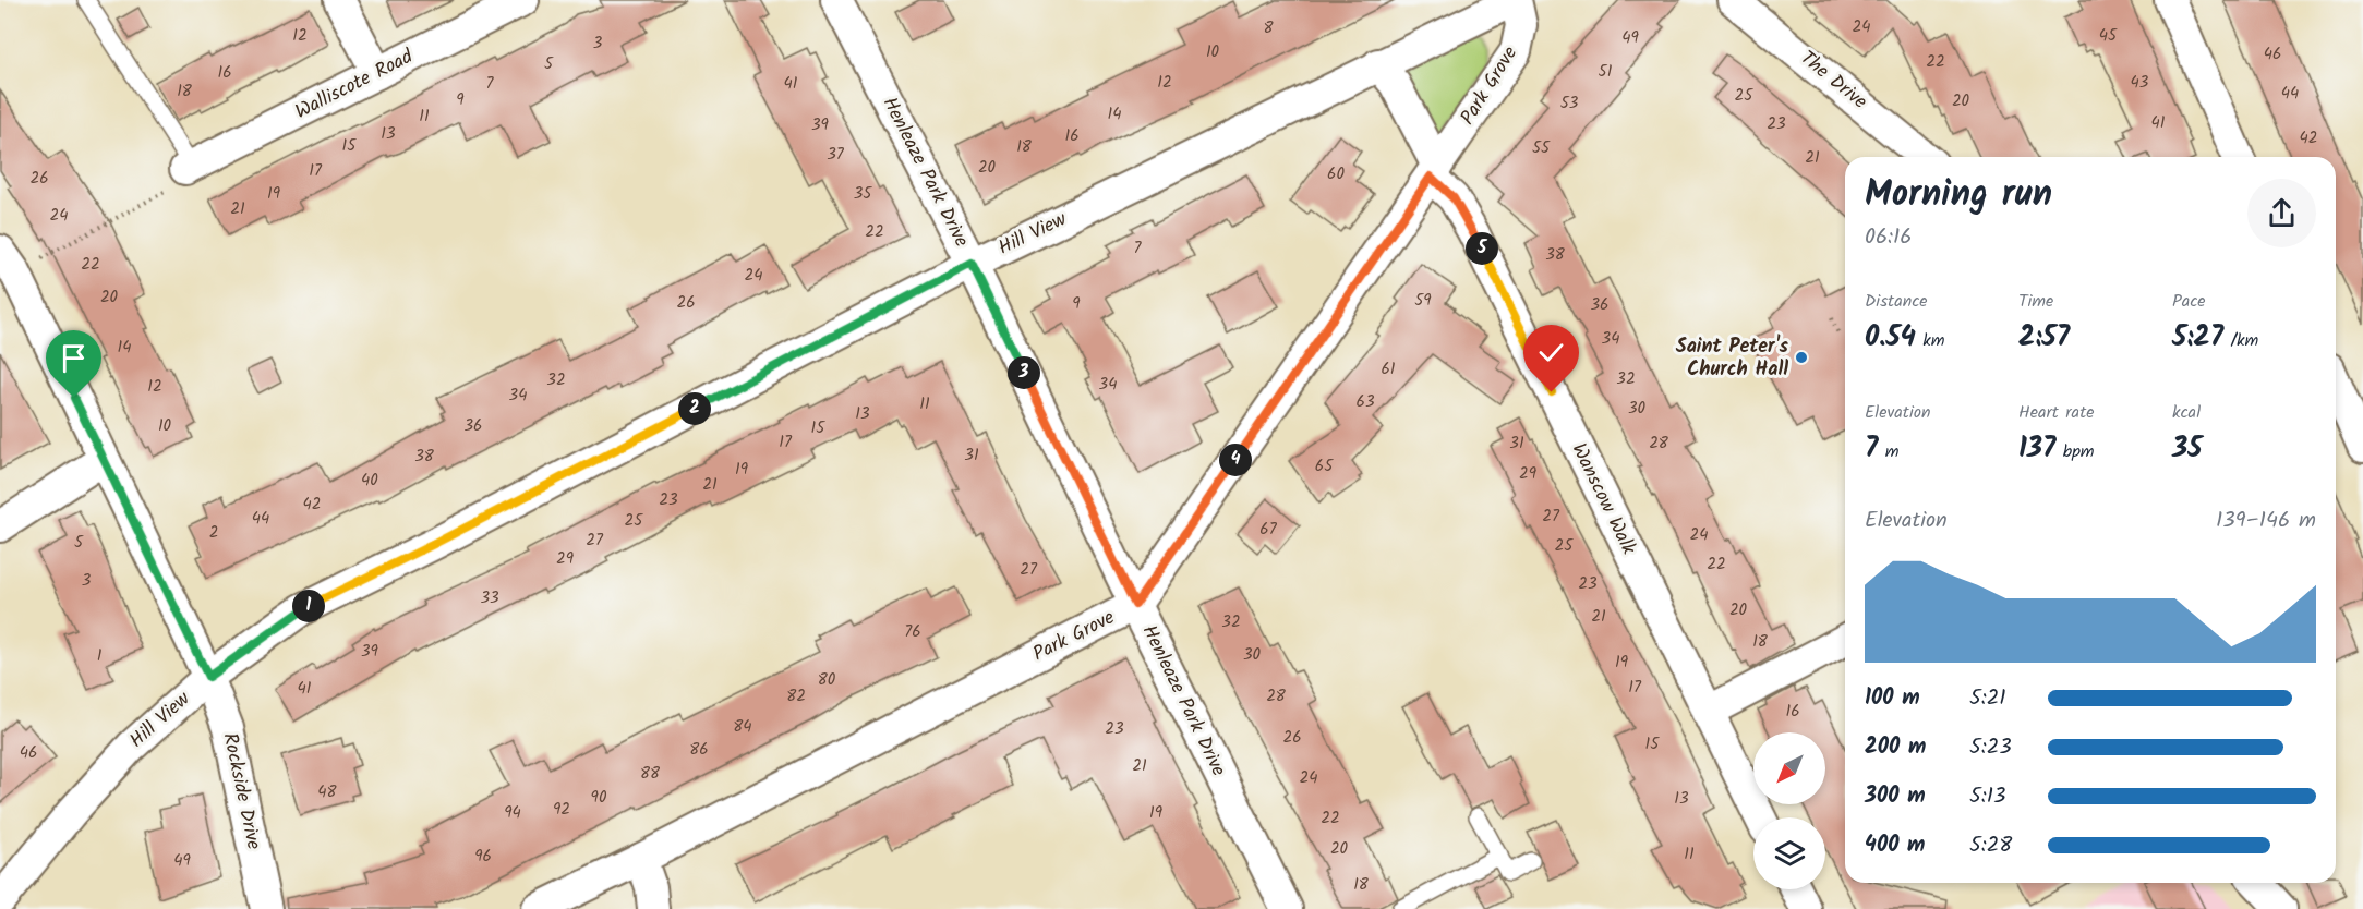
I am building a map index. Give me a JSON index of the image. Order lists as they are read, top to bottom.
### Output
{
  "streets": {
    "street": [
      "The Drive",
      "Walliscote Road",
      "Park Grove",
      "Henleaze Park Drive",
      "Hill View",
      "Wanscow Walk",
      "Rockside Drive"
    ]
  },
  "crossings": [
    ["Park Grove", "Henleaze Park Drive"],
    ["Park Grove", "Hill View"],
    ["Park Grove", "Wanscow Walk"],
    ["Henleaze Park Drive", "Hill View"],
    ["Hill View", "Rockside Drive"]
  ],
  "places": ["Saint Peter's Church Hall"],
  "house_numbers": [
    "24",
    "8",
    "12",
    "45",
    "49",
    "3",
    "10",
    "46",
    "22",
    "5",
    "51",
    "16",
    "12",
    "43",
    "7",
    "41",
    "18",
    "44",
    "25",
    "9",
    "20",
    "53",
    "14",
    "11",
    "41",
    "23",
    "39",
    "13",
    "16",
    "42",
    "15",
    "18",
    "55",
    "37",
    "21",
    "20",
    "17",
    "60",
    "26",
    "19",
    "35",
    "21",
    "24",
    "22",
    "7",
    "38",
    "22",
    "24",
    "20",
    "59",
    "26",
    "9",
    "36",
    "34",
    "14",
    "61",
    "32",
    "32",
    "34",
    "12",
    "34",
    "63",
    "11",
    "30",
    "13",
    "10",
    "36",
    "15",
    "17",
    "31",
    "28",
    "31",
    "38",
    "65",
    "19",
    "29",
    "40",
    "21",
    "23",
    "42",
    "27",
    "44",
    "25",
    "67",
    "2",
    "24",
    "27",
    "5",
    "25",
    "29",
    "22",
    "27",
    "3",
    "23",
    "33",
    "20",
    "21",
    "32",
    "76",
    "18",
    "39",
    "30",
    "1",
    "19",
    "80",
    "17",
    "41",
    "82",
    "28",
    "16",
    "84",
    "23",
    "26",
    "15",
    "86",
    "46",
    "21",
    "88",
    "24",
    "48",
    "90",
    "13",
    "92",
    "94",
    "19",
    "22",
    "20",
    "11",
    "96",
    "49",
    "18"
  ],
  "north": "bottom left",
  "page": {
    "heading": ["Morning run", "06:16"],
    "pins": [
      "5",
      "3",
      "2",
      "4",
      "1"
    ],
    "stats": [
      ["Distance", "0.54 km"],
      ["Time", "2:57"],
      ["Pace", "5:27 /km"],
      ["Elevation", "7 m"],
      ["Heart rate", "137 bpm"],
      ["kcal", "35"]
    ],
    "chart": ["Elevation", "139–146 m"],
    "list": [
      {
        "name": "100 m",
        "note": "5:21"
      },
      {
        "name": "200 m",
        "note": "5:23"
      },
      {
        "name": "300 m",
        "note": "5:13"
      },
      {
        "name": "400 m",
        "note": "5:28"
      }
    ]
  }
}
